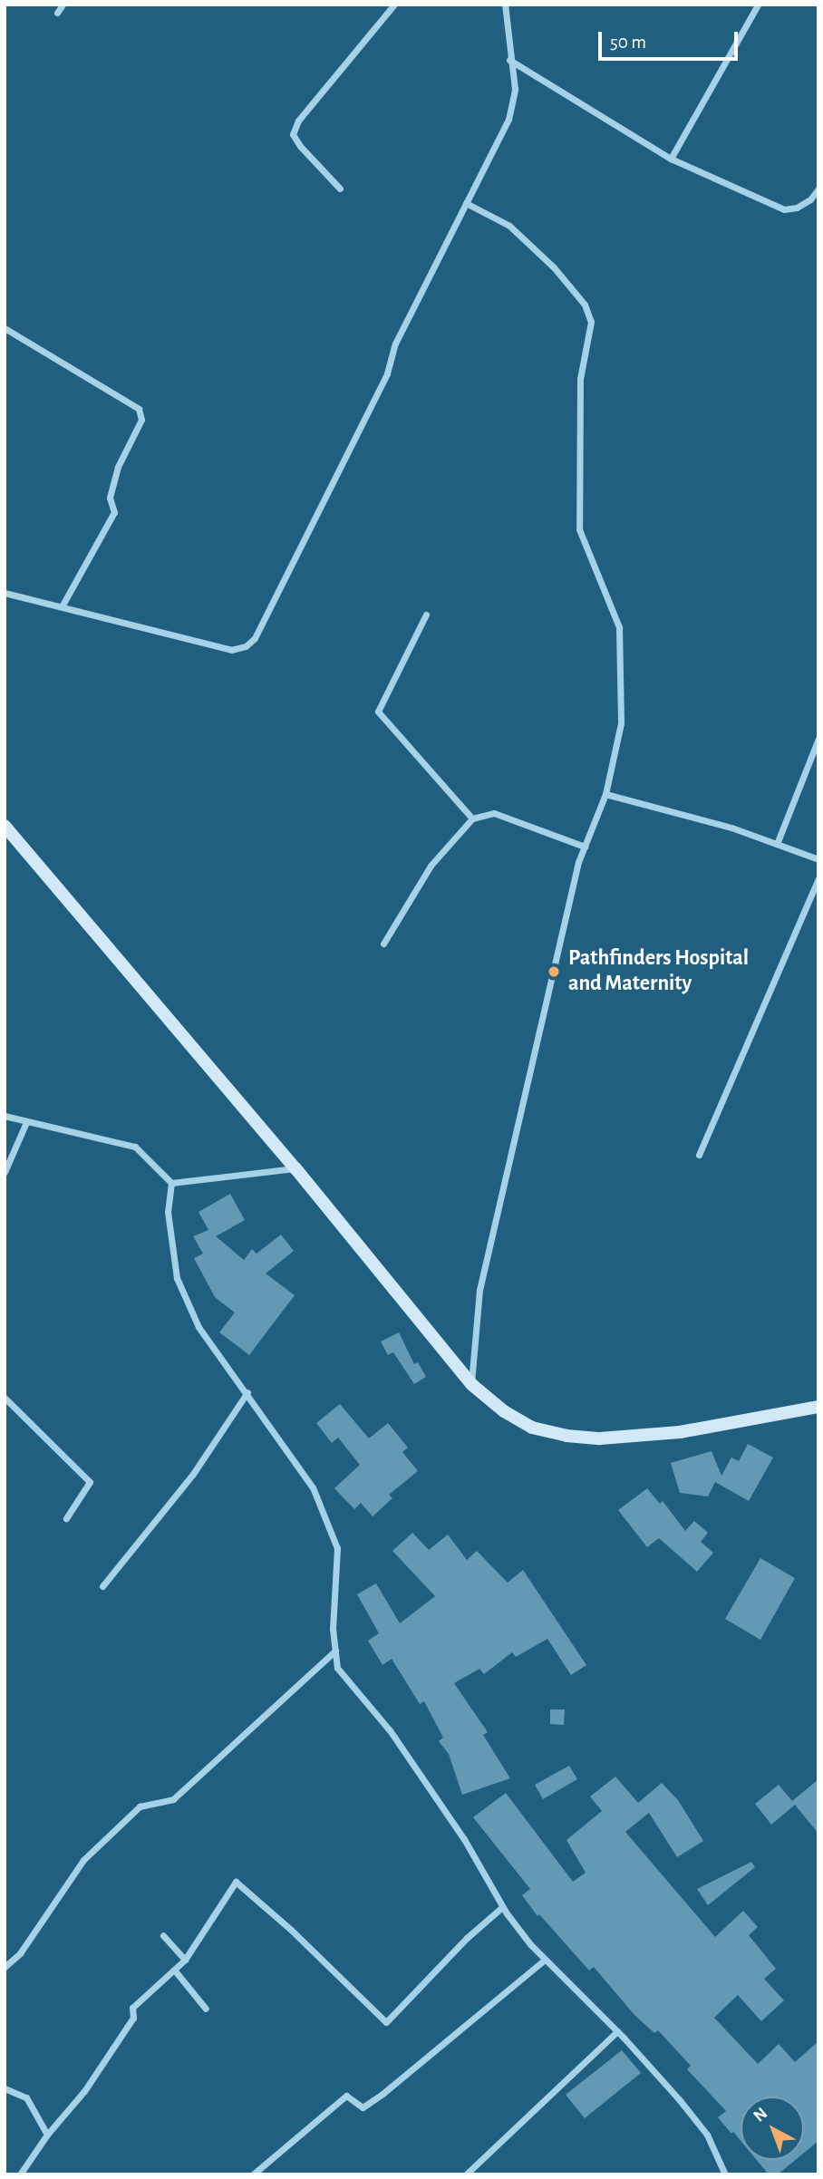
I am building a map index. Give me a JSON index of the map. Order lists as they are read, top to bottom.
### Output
{
  "places": ["Pathfinders Hospital and Maternity"],
  "scale_bar": "50 m",
  "north": "top left"
}
